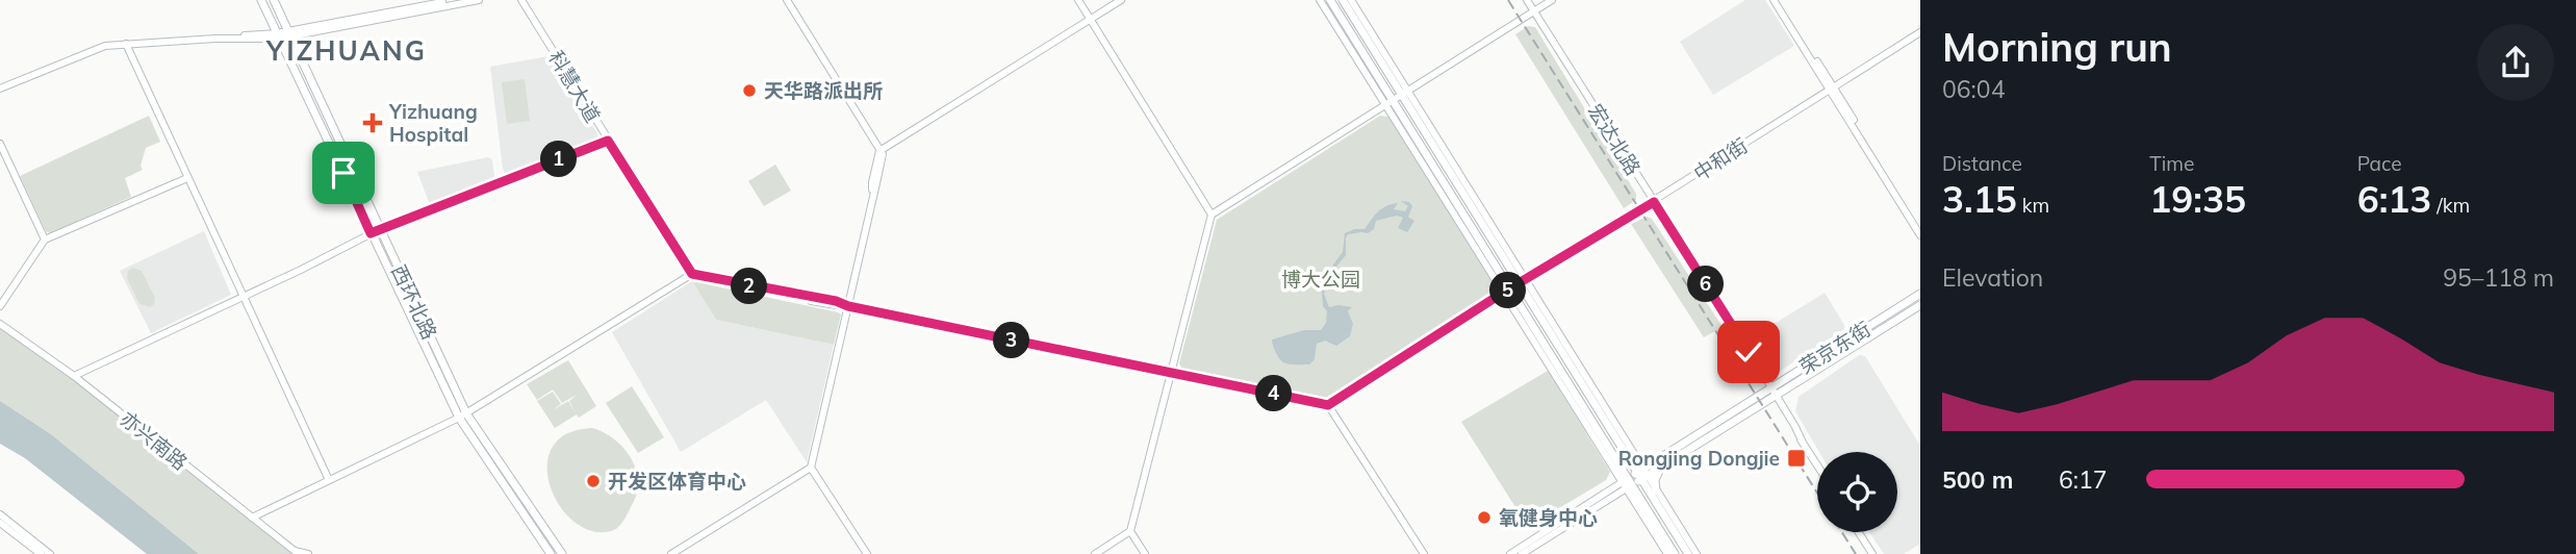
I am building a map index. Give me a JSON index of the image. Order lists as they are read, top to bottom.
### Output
{
  "streets": {
    "main road": ["西环北路", "荣京东街"],
    "street": [
      "科慧大道",
      "宏达北路",
      "中和街",
      "亦兴南路"
    ]
  },
  "crossings": [
    ["宏达北路", "中和街"],
    ["宏达北路", "荣京东街"]
  ],
  "districts": ["YIZHUANG"],
  "parks": ["博大公园"],
  "places": {
    "other": ["天华路派出所", "开发区体育中心", "氧健身中心"],
    "health": ["Yizhuang Hospital"],
    "transit": ["Rongjing Dongjie"]
  },
  "page": {
    "heading": ["Morning run", "06:04"],
    "stats": [
      ["Distance", "3.15 km"],
      ["Time", "19:35"],
      ["Pace", "6:13 /km"]
    ],
    "pins": [
      "1",
      "6",
      "2",
      "5",
      "3",
      "4"
    ],
    "chart": ["Elevation", "95–118 m"],
    "list": [
      {
        "name": "500 m",
        "note": "6:17"
      }
    ]
  }
}
